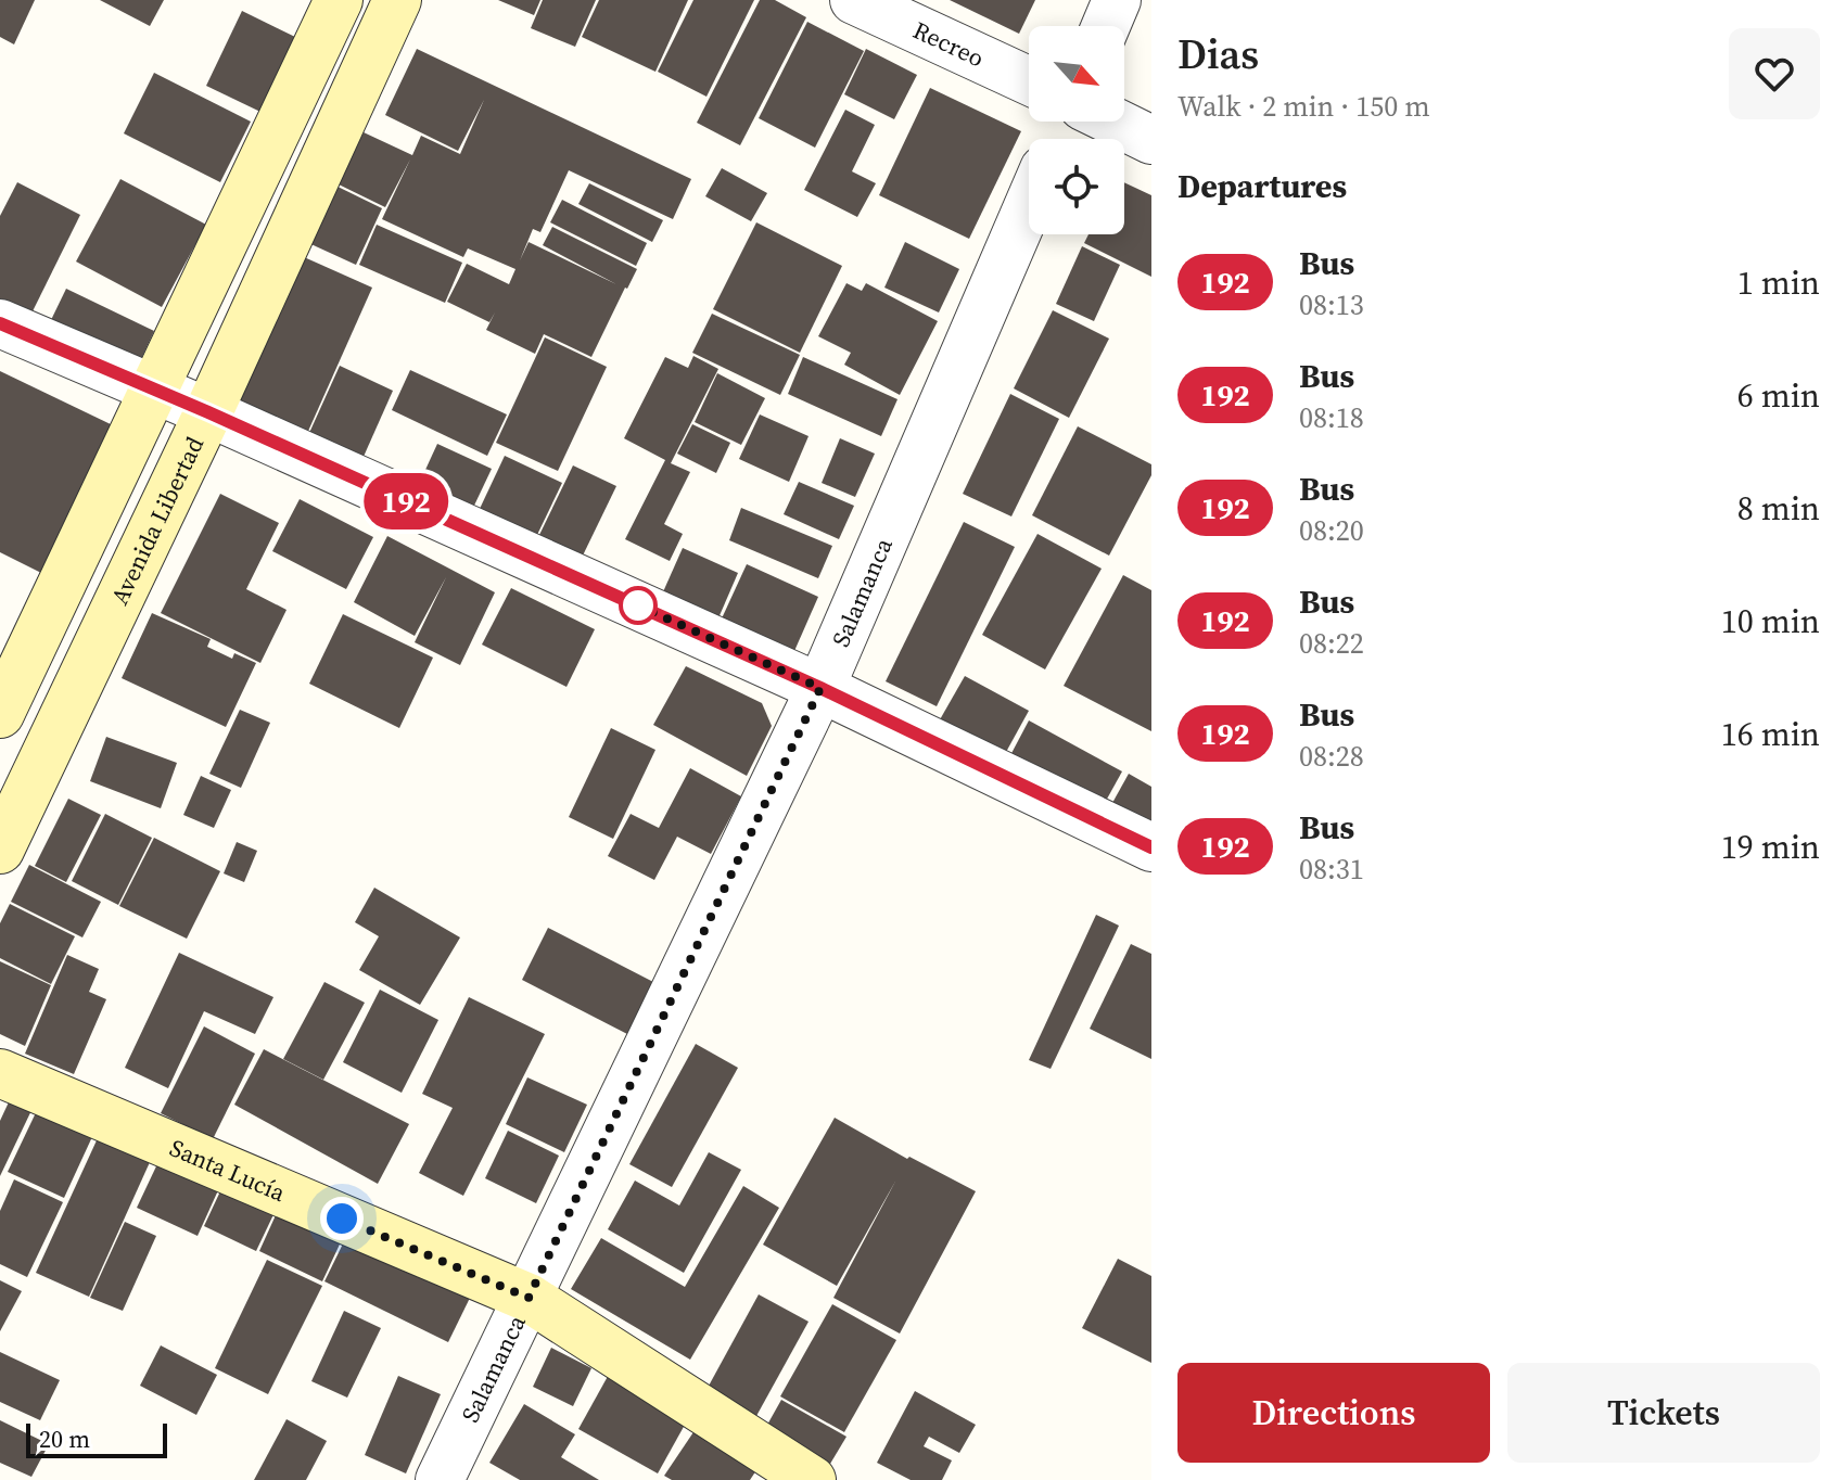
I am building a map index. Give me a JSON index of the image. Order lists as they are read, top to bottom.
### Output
{
  "streets": {
    "main road": ["Avenida Libertad", "Santa Lucía"],
    "street": ["Recreo", "Salamanca"]
  },
  "crossings": [
    ["Salamanca", "Santa Lucía"]
  ],
  "lines": ["bus line 192"],
  "scale_bar": "20 m",
  "north": "bottom right",
  "page": {
    "on_map": "192",
    "heading": [
      ["Dias", "Walk · 2 min · 150 m"],
      "Departures"
    ],
    "list": [
      {
        "mark": "192",
        "name": "Bus",
        "note": "08:13",
        "value": "1 min"
      },
      {
        "mark": "192",
        "name": "Bus",
        "note": "08:18",
        "value": "6 min"
      },
      {
        "mark": "192",
        "name": "Bus",
        "note": "08:20",
        "value": "8 min"
      },
      {
        "mark": "192",
        "name": "Bus",
        "note": "08:22",
        "value": "10 min"
      },
      {
        "mark": "192",
        "name": "Bus",
        "note": "08:28",
        "value": "16 min"
      },
      {
        "mark": "192",
        "name": "Bus",
        "note": "08:31",
        "value": "19 min"
      }
    ],
    "buttons": ["Directions", "Tickets"],
    "scale": "20 m"
  }
}
